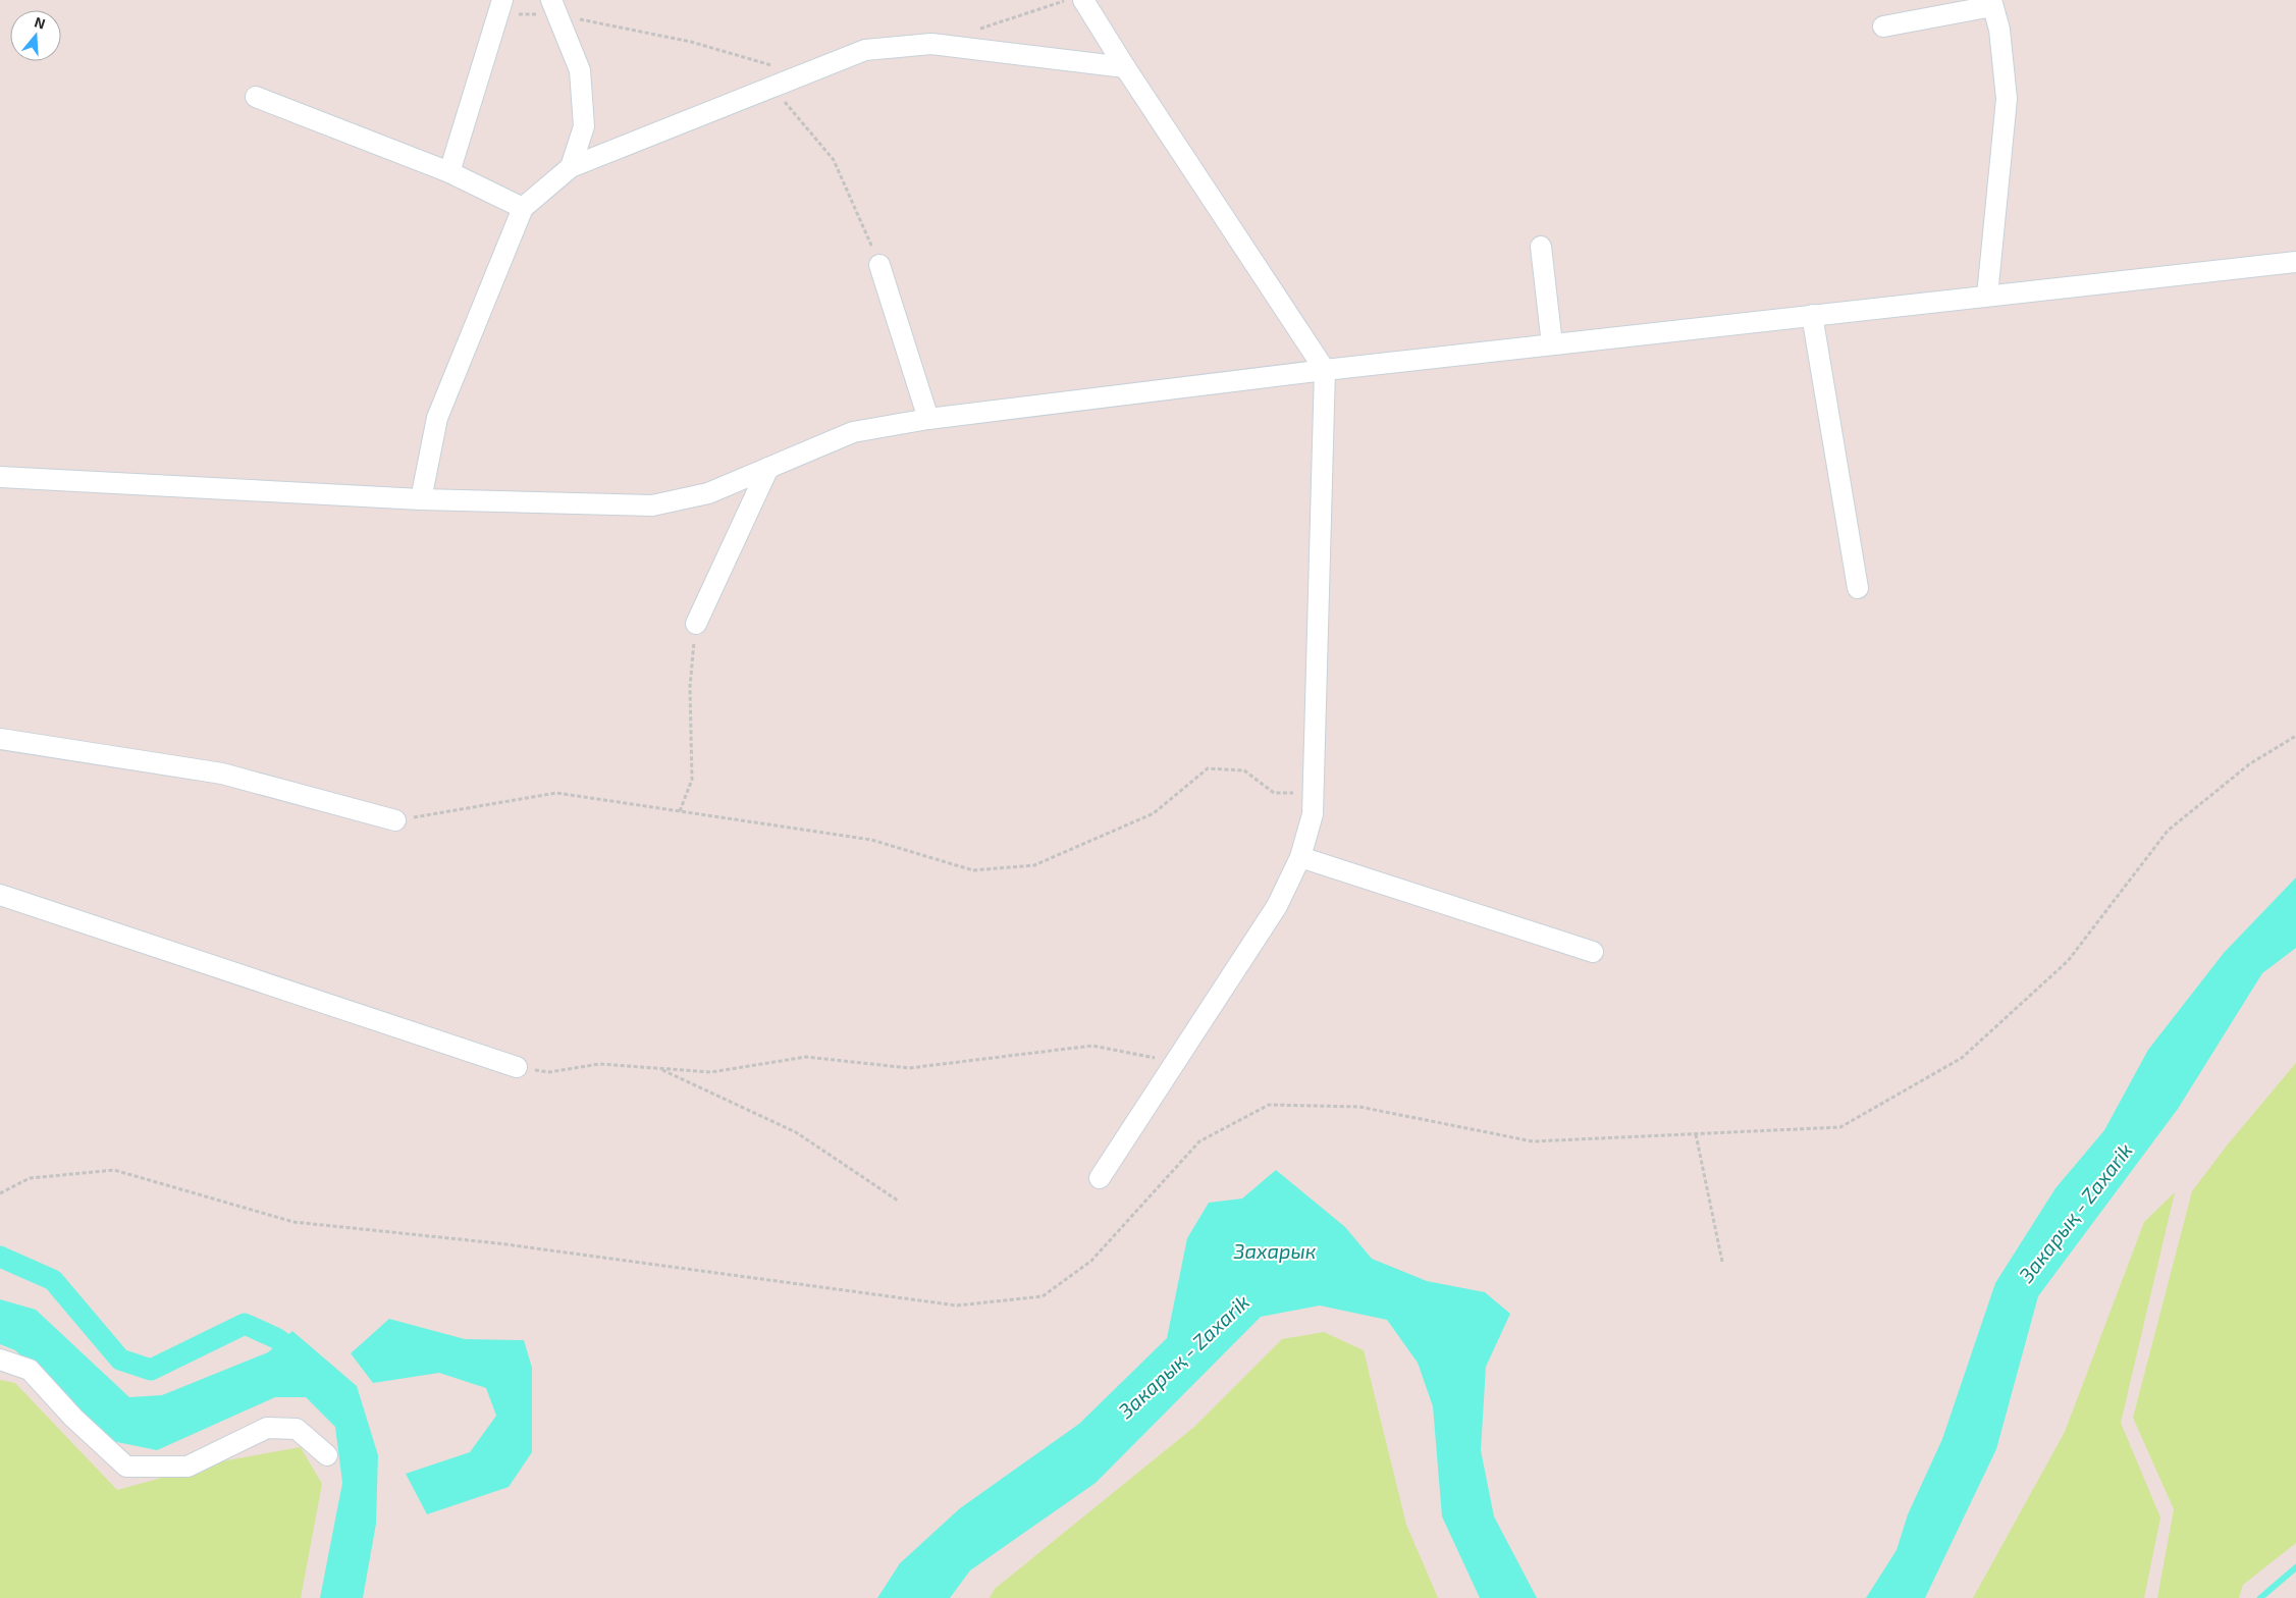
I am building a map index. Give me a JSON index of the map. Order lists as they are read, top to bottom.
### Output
{
  "water": ["Закарық - Zaxarik", "Захарык"],
  "north": "top"
}
